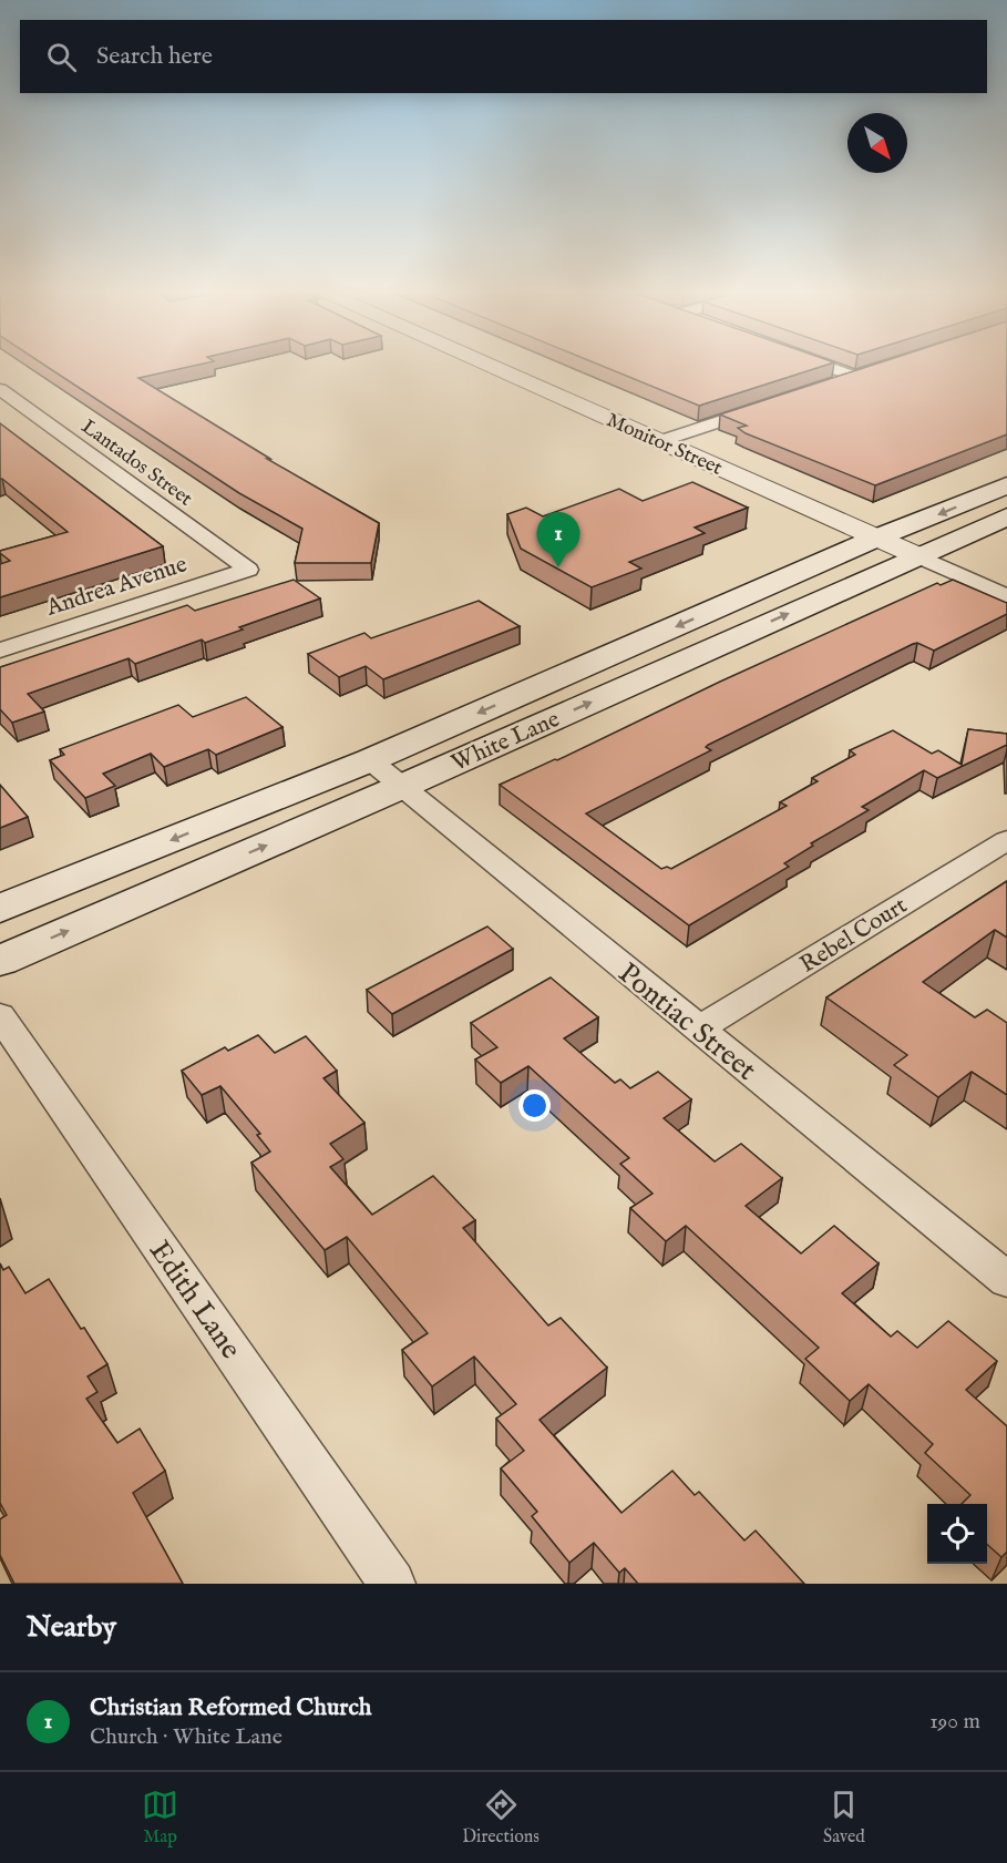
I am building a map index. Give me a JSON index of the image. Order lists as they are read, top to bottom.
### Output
{
  "streets": {
    "main road": ["White Lane"],
    "street": [
      "Monitor Street",
      "Lantados Street",
      "Andrea Avenue",
      "Rebel Court",
      "Pontiac Street",
      "Edith Lane"
    ]
  },
  "crossings": [
    ["Monitor Street", "White Lane"],
    ["Lantados Street", "Andrea Avenue"],
    ["White Lane", "Pontiac Street"],
    ["Rebel Court", "Pontiac Street"]
  ],
  "north": "bottom right",
  "page": {
    "search": "Search here",
    "pins": "1",
    "heading": "Nearby",
    "list": [
      {
        "mark": "1",
        "name": "Christian Reformed Church",
        "note": "Church · White Lane",
        "value": "190 m"
      }
    ],
    "nav": ["Map", "Directions", "Saved"]
  }
}
